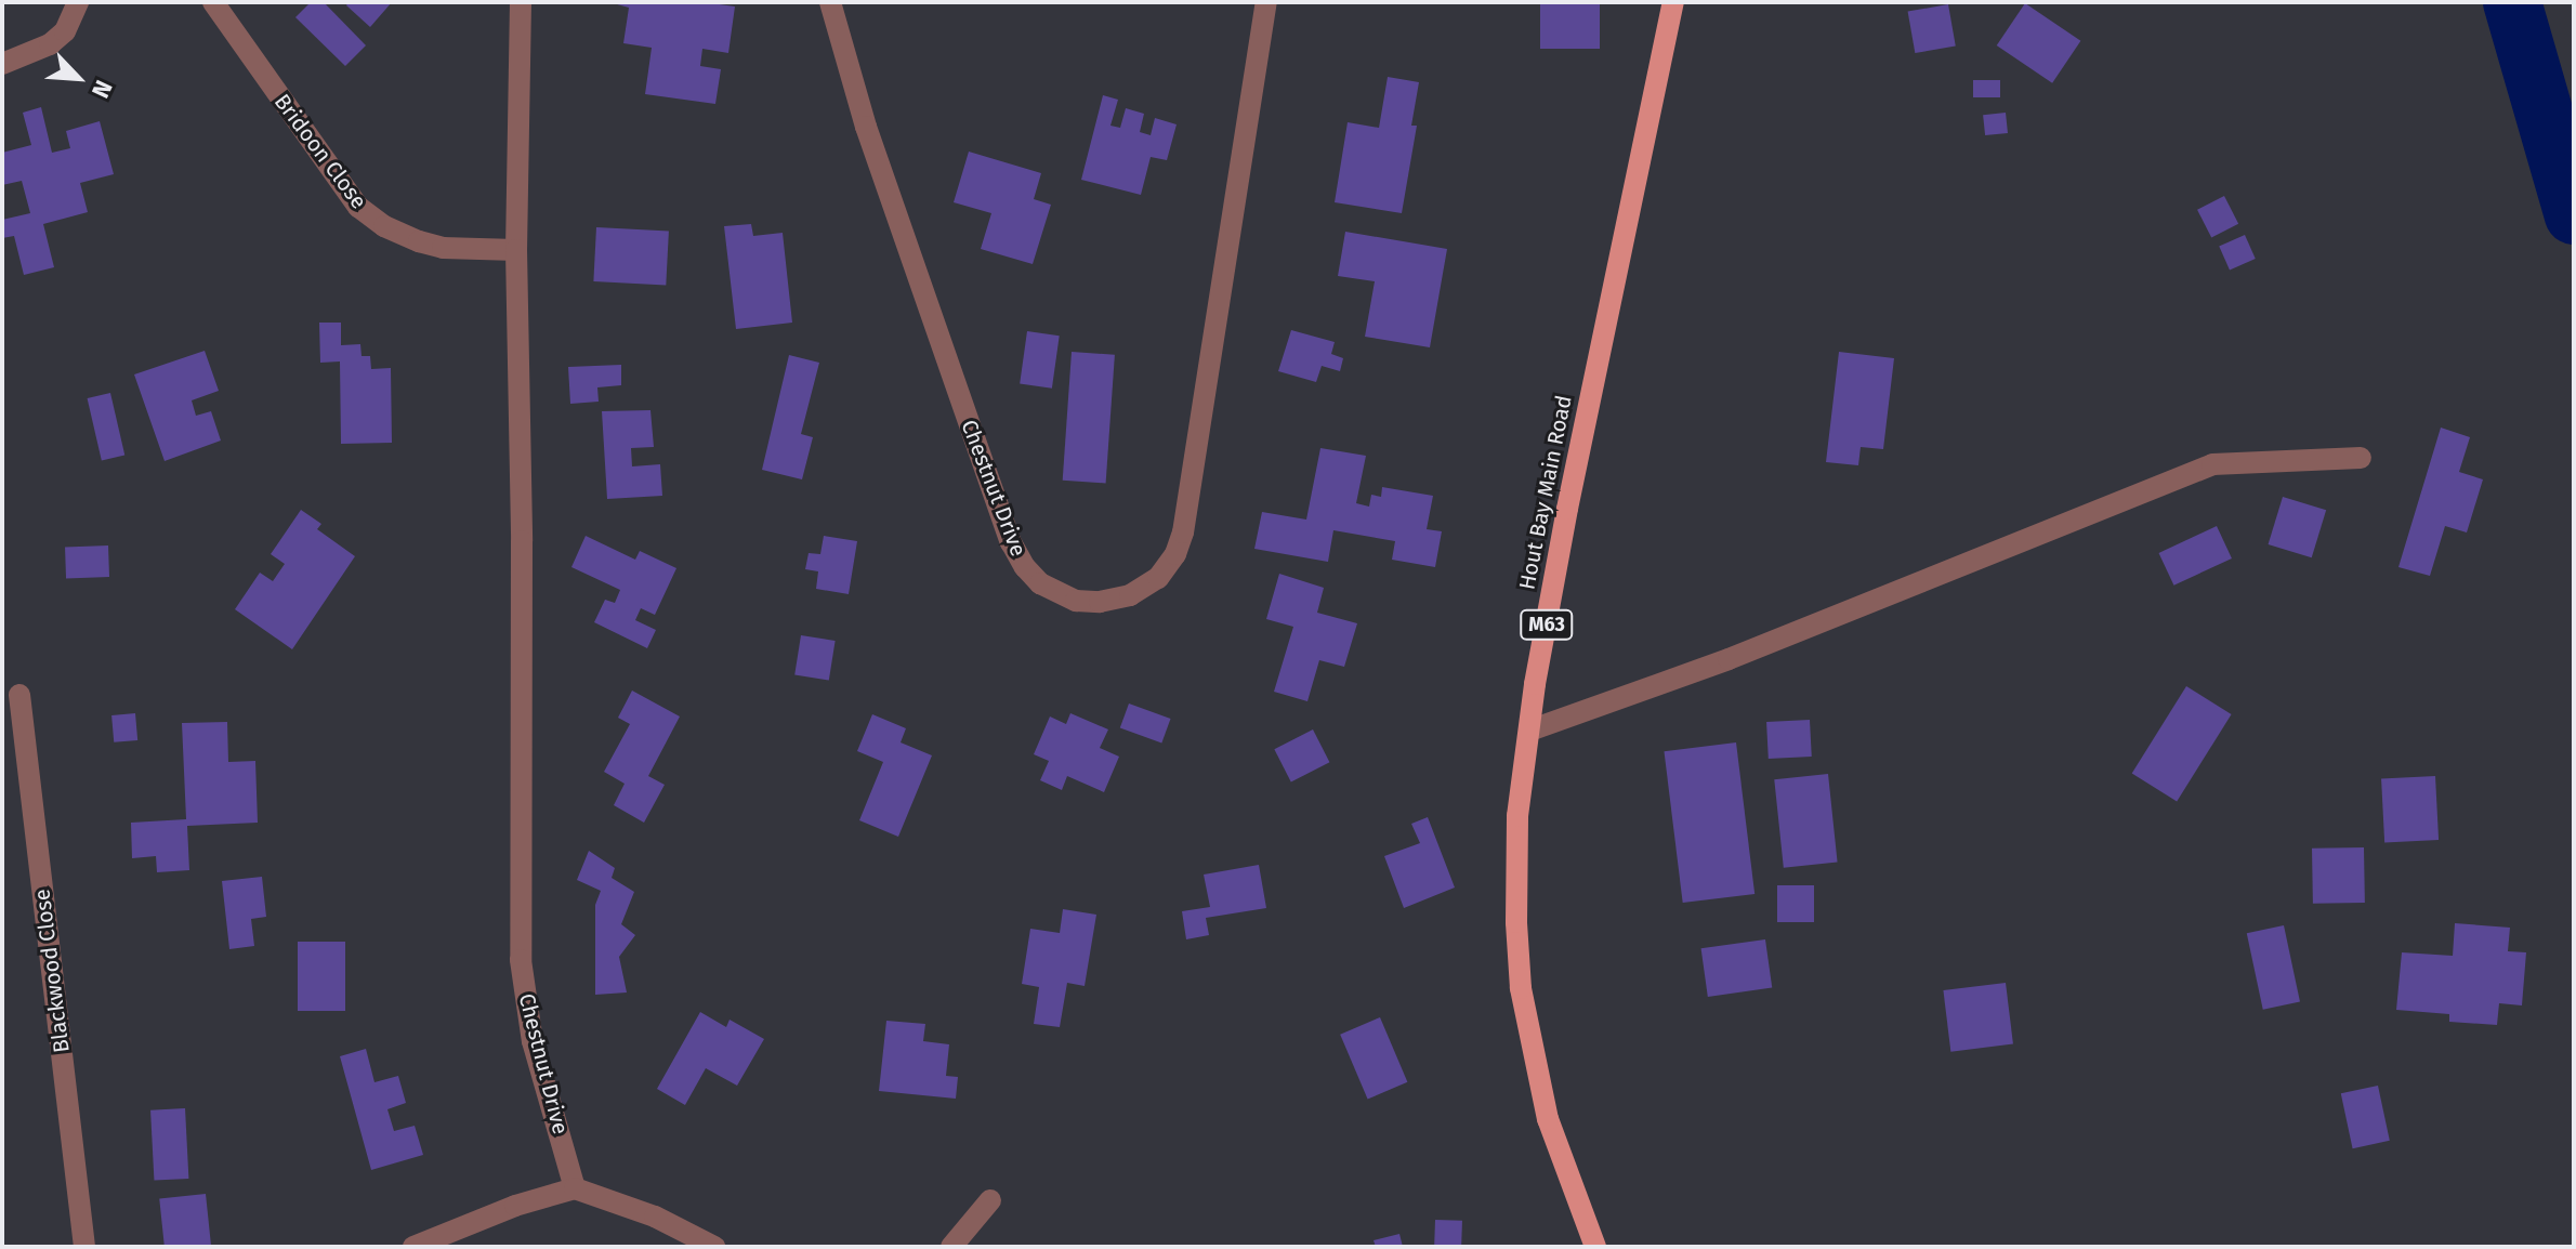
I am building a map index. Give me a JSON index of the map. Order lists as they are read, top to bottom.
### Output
{
  "streets": {
    "main road": ["Hout Bay Main Road", "M63"],
    "street": ["Bridoon Close", "Chestnut Drive", "Blackwood Close"]
  },
  "crossings": [
    ["Bridoon Close", "Chestnut Drive"]
  ],
  "north": "bottom right"
}
